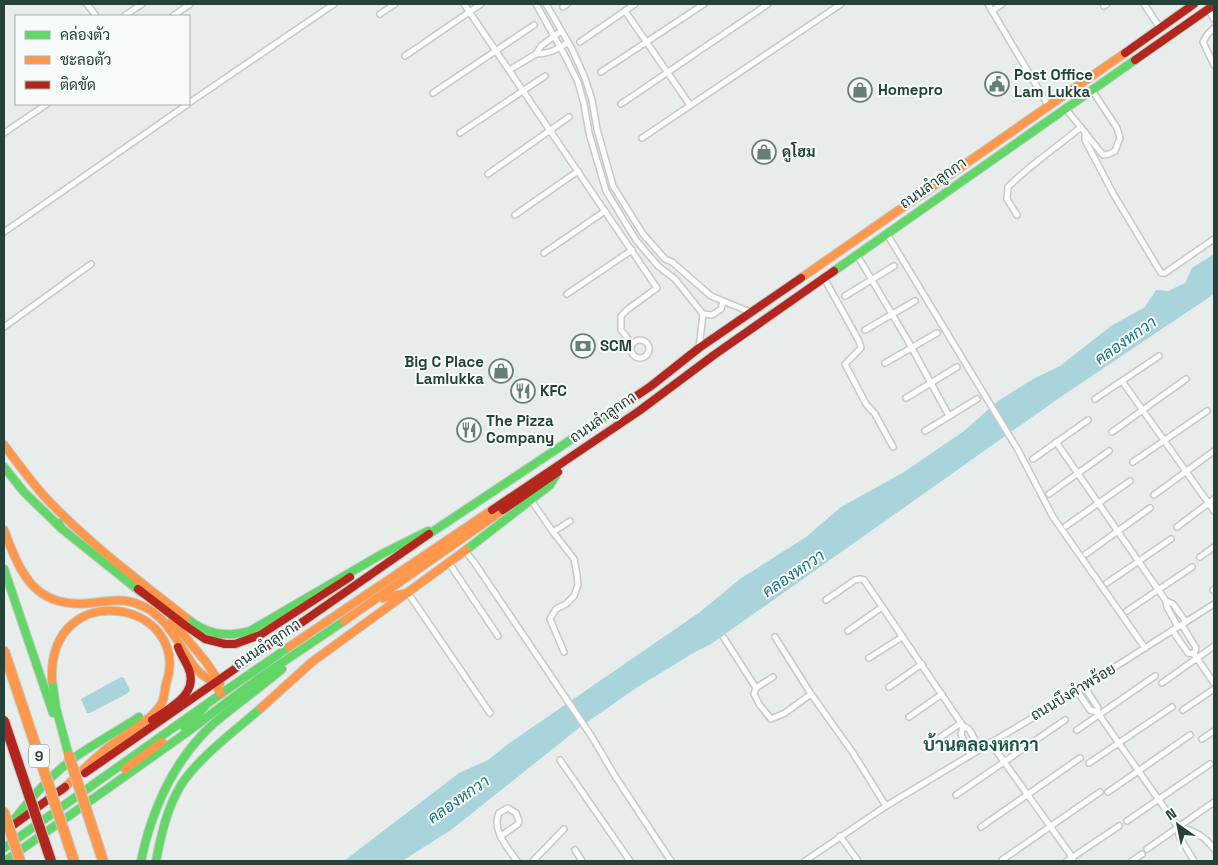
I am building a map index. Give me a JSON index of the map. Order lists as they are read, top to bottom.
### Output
{
  "streets": {
    "main road": ["ถนนลำลูกกา", "9"],
    "street": ["ถนนบึงคำพร้อย"]
  },
  "districts": ["บ้านคลองหกวา"],
  "water": ["คลองหกวา"],
  "places": {
    "public building": ["Post Office Lam Lukka"],
    "shop": ["Homepro", "ดูโฮม", "Big C Place Lamlukka"],
    "bank": ["SCM"],
    "restaurant": ["KFC", "The Pizza Company"]
  },
  "legend": ["คล่องตัว", "ชะลอตัว", "ติดขัด"],
  "north": "top left"
}
